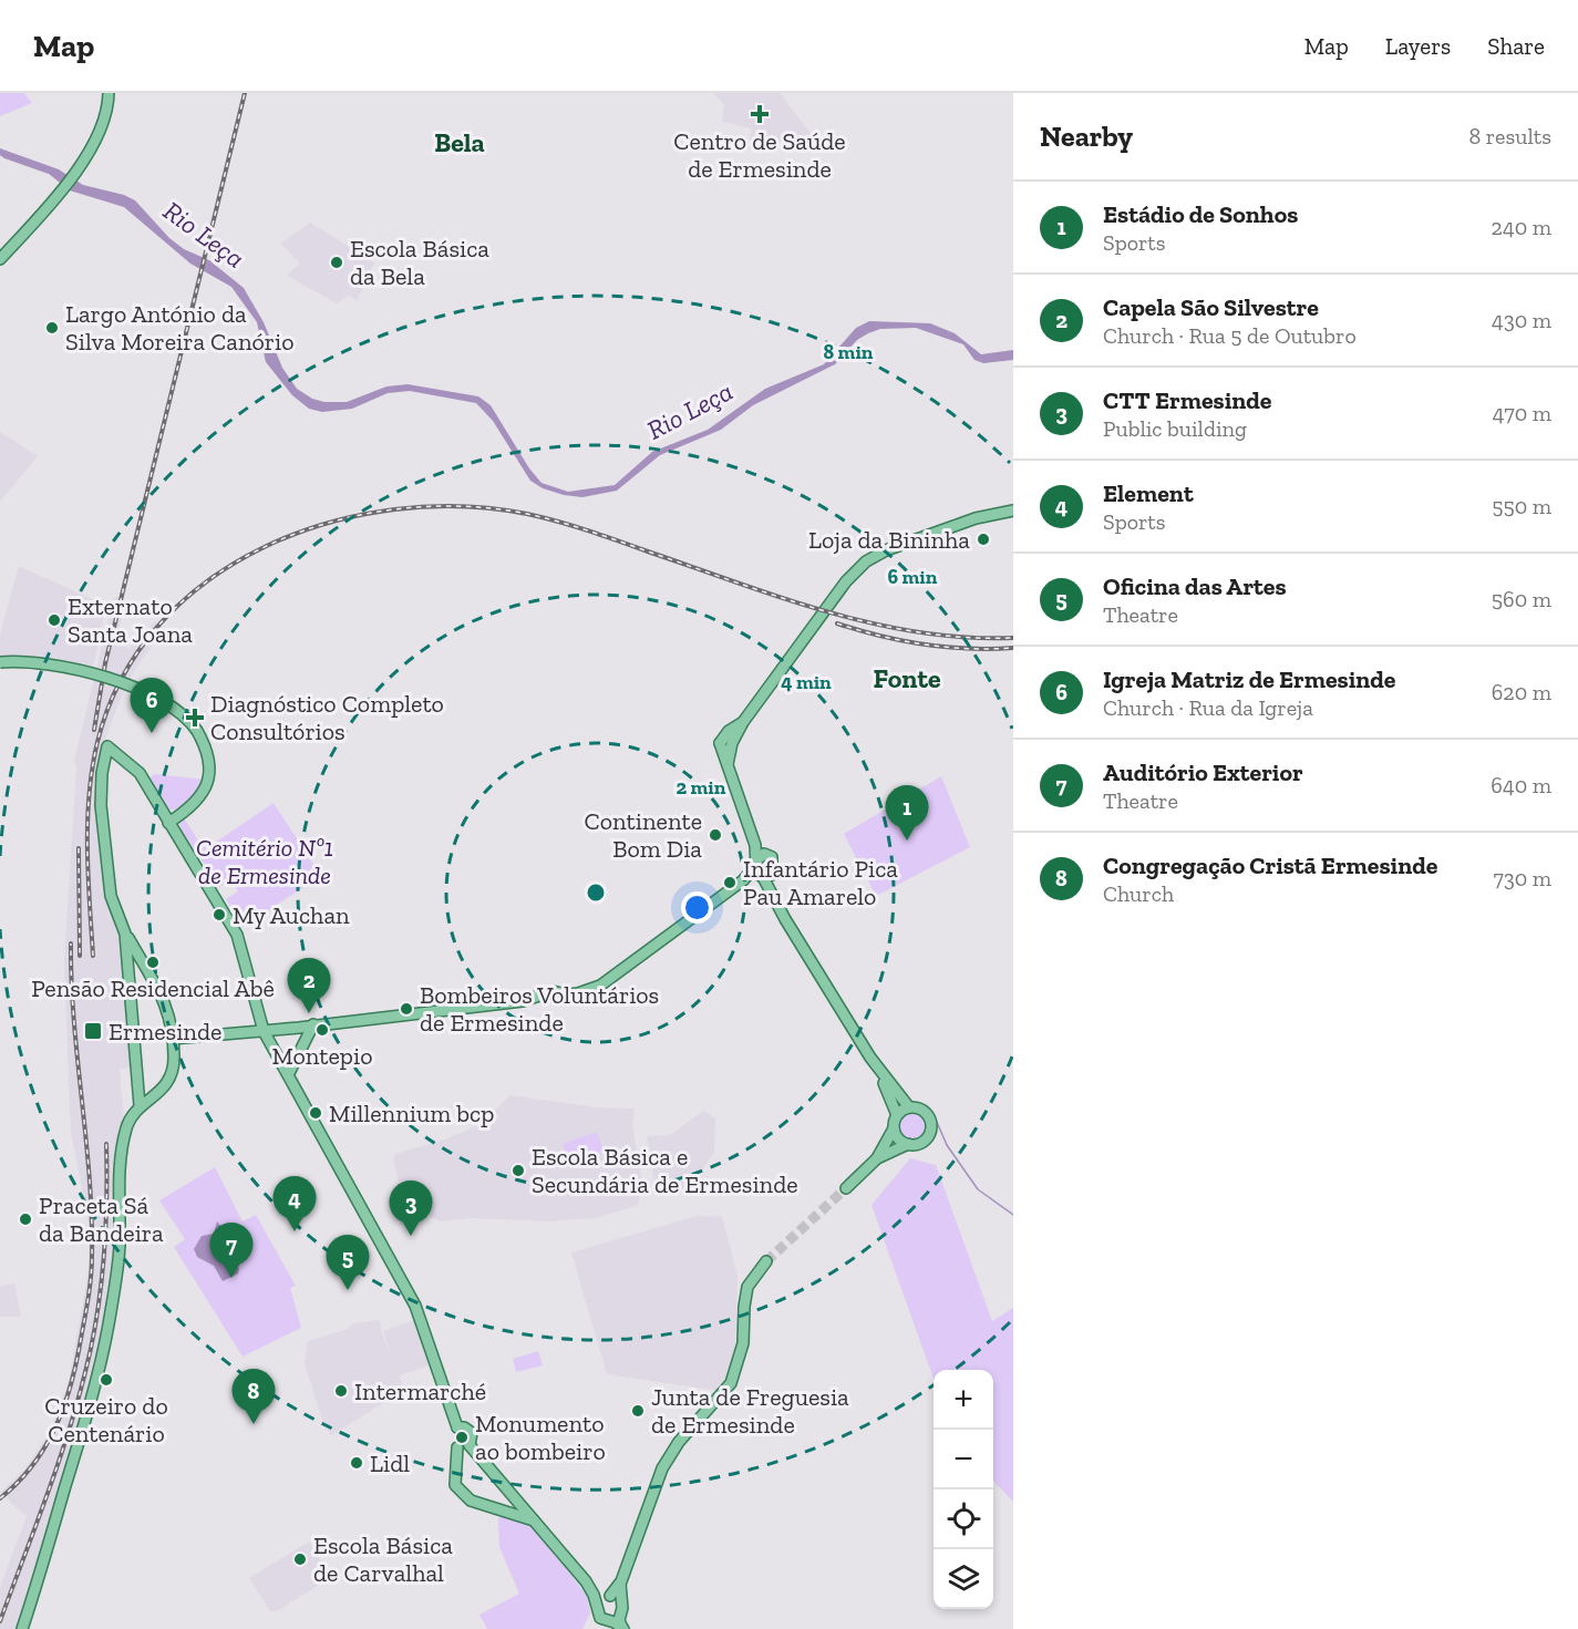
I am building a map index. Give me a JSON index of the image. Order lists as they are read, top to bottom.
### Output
{
  "districts": ["Bela", "Fonte"],
  "water": ["Rio Leça"],
  "parks": ["Cemitério Nº1 de Ermesinde"],
  "places": {
    "health": ["Centro de Saúde de Ermesinde", "Diagnóstico Completo Consultórios"],
    "other": [
      "Escola Básica da Bela",
      "Largo António da Silva Moreira Canório",
      "Loja da Bininha",
      "Externato Santa Joana",
      "Continente Bom Dia",
      "Infantário Pica Pau Amarelo",
      "My Auchan",
      "Pensão Residencial Abê",
      "Bombeiros Voluntários de Ermesinde",
      "Montepio",
      "Millennium bcp",
      "Escola Básica e Secundária de Ermesinde",
      "Praceta Sá da Bandeira",
      "Cruzeiro do Centenário",
      "Intermarché",
      "Junta de Freguesia de Ermesinde",
      "Monumento ao bombeiro",
      "Lidl",
      "Escola Básica de Carvalhal"
    ],
    "transit": ["Ermesinde"]
  },
  "page": {
    "header": "Map",
    "nav": ["Map", "Layers", "Share"],
    "heading": ["Nearby", "8 results"],
    "list": [
      {
        "mark": "1",
        "name": "Estádio de Sonhos",
        "note": "Sports",
        "value": "240 m"
      },
      {
        "mark": "2",
        "name": "Capela São Silvestre",
        "note": "Church · Rua 5 de Outubro",
        "value": "430 m"
      },
      {
        "mark": "3",
        "name": "CTT Ermesinde",
        "note": "Public building",
        "value": "470 m"
      },
      {
        "mark": "4",
        "name": "Element",
        "note": "Sports",
        "value": "550 m"
      },
      {
        "mark": "5",
        "name": "Oficina das Artes",
        "note": "Theatre",
        "value": "560 m"
      },
      {
        "mark": "6",
        "name": "Igreja Matriz de Ermesinde",
        "note": "Church · Rua da Igreja",
        "value": "620 m"
      },
      {
        "mark": "7",
        "name": "Auditório Exterior",
        "note": "Theatre",
        "value": "640 m"
      },
      {
        "mark": "8",
        "name": "Congregação Cristã Ermesinde",
        "note": "Church",
        "value": "730 m"
      }
    ],
    "pins": [
      "6",
      "1",
      "2",
      "4",
      "3",
      "7",
      "5",
      "8"
    ],
    "map_buttons": ["+", "−"]
  },
  "rings": [
    "8 min",
    "6 min",
    "4 min",
    "2 min"
  ]
}
